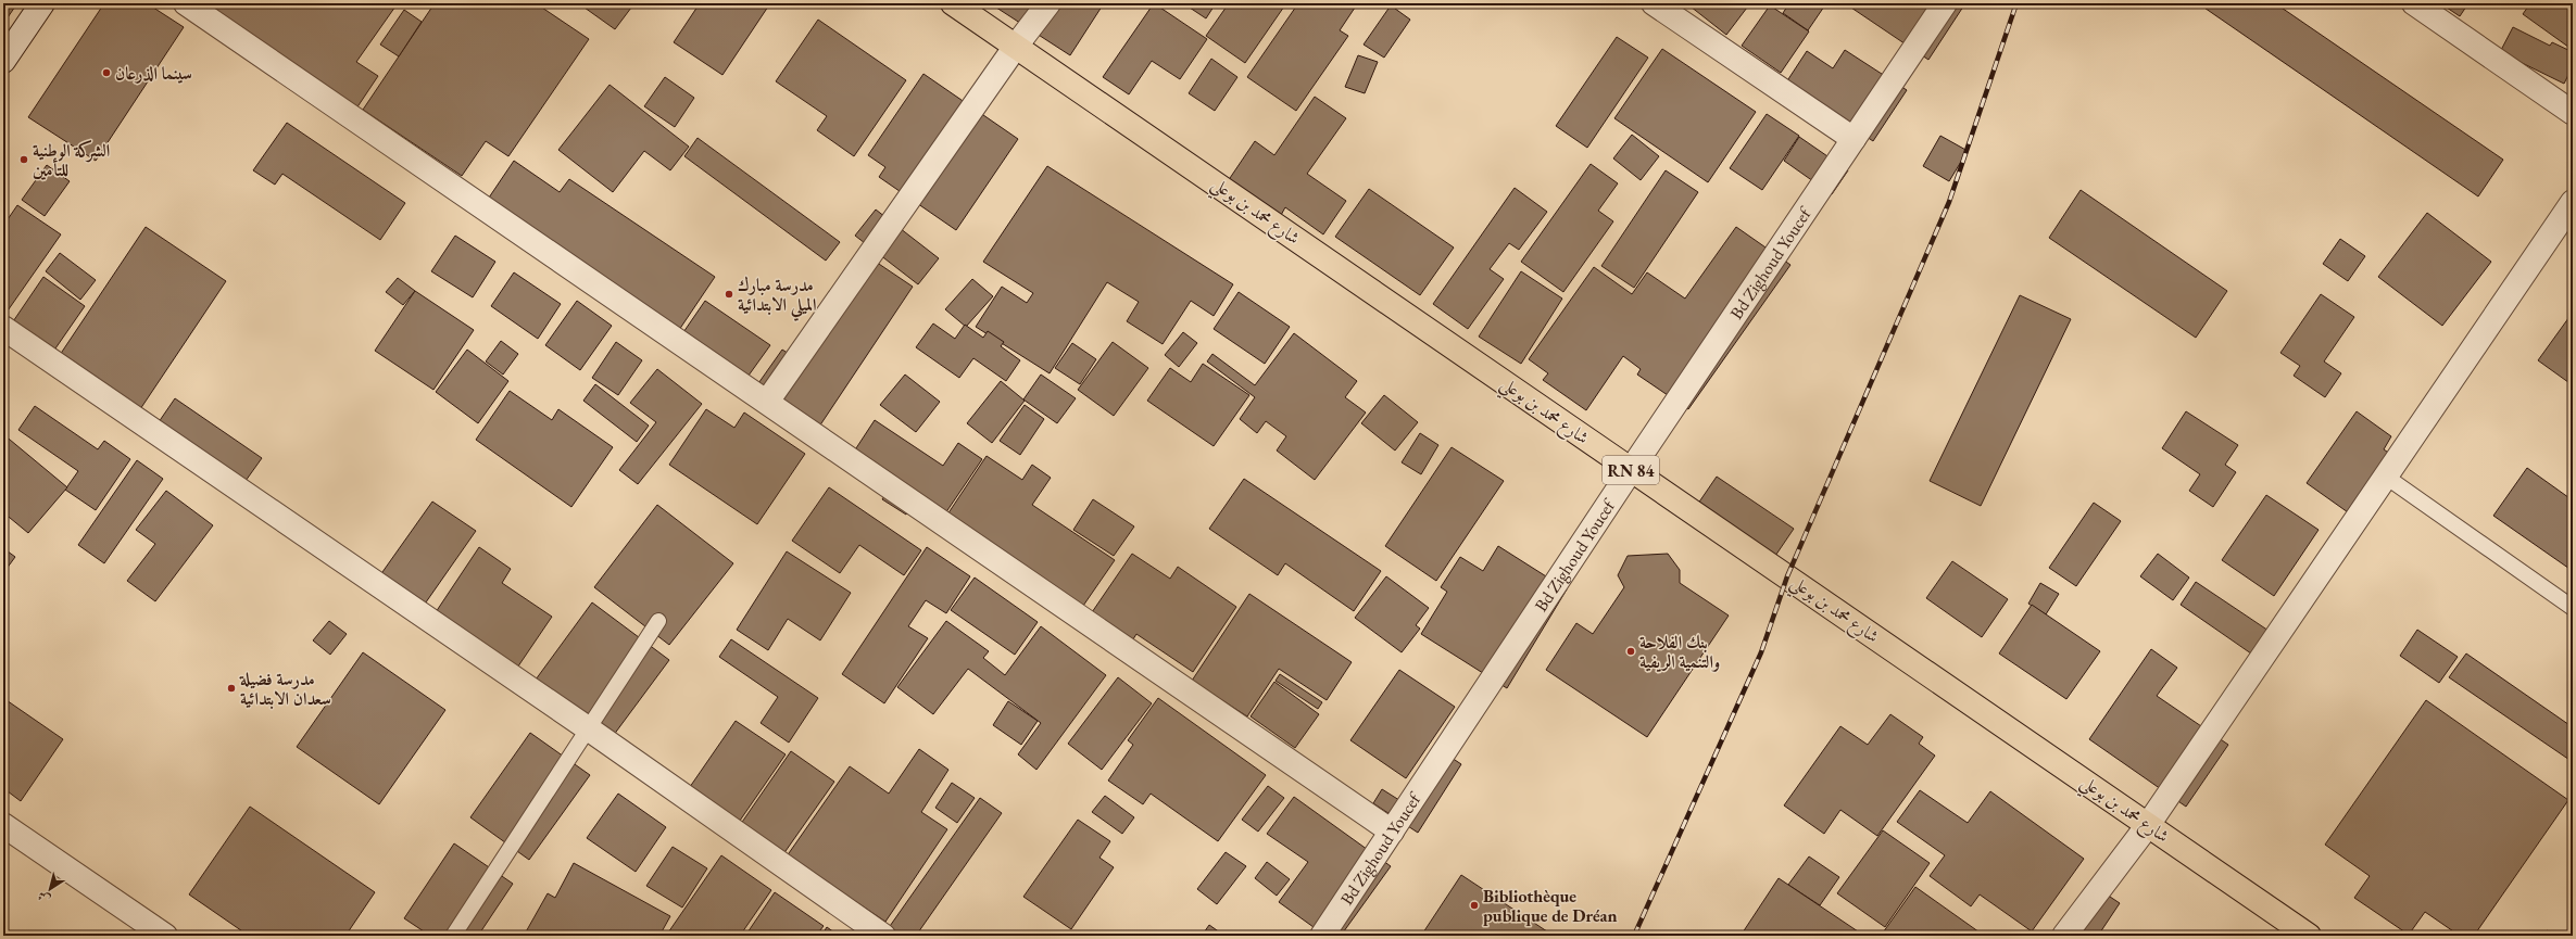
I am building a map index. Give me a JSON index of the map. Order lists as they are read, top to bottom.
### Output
{
  "streets": {
    "main road": ["شارع محمد بن بوعلي", "RN 84"],
    "street": ["Bd Zighoud Youcef"]
  },
  "crossings": [
    ["شارع محمد بن بوعلي", "Bd Zighoud Youcef"]
  ],
  "places": [
    "سينما الذرعان",
    "الشركة الوطنية للتأمين",
    "مدرسة مبارك الميلي الابتدائية",
    "بنك الفلاحة والتنمية الريفية",
    "مدرسة فضيلة سعدان الابتدائية",
    "Bibliothèque publique de Dréan"
  ],
  "north": "bottom left"
}
